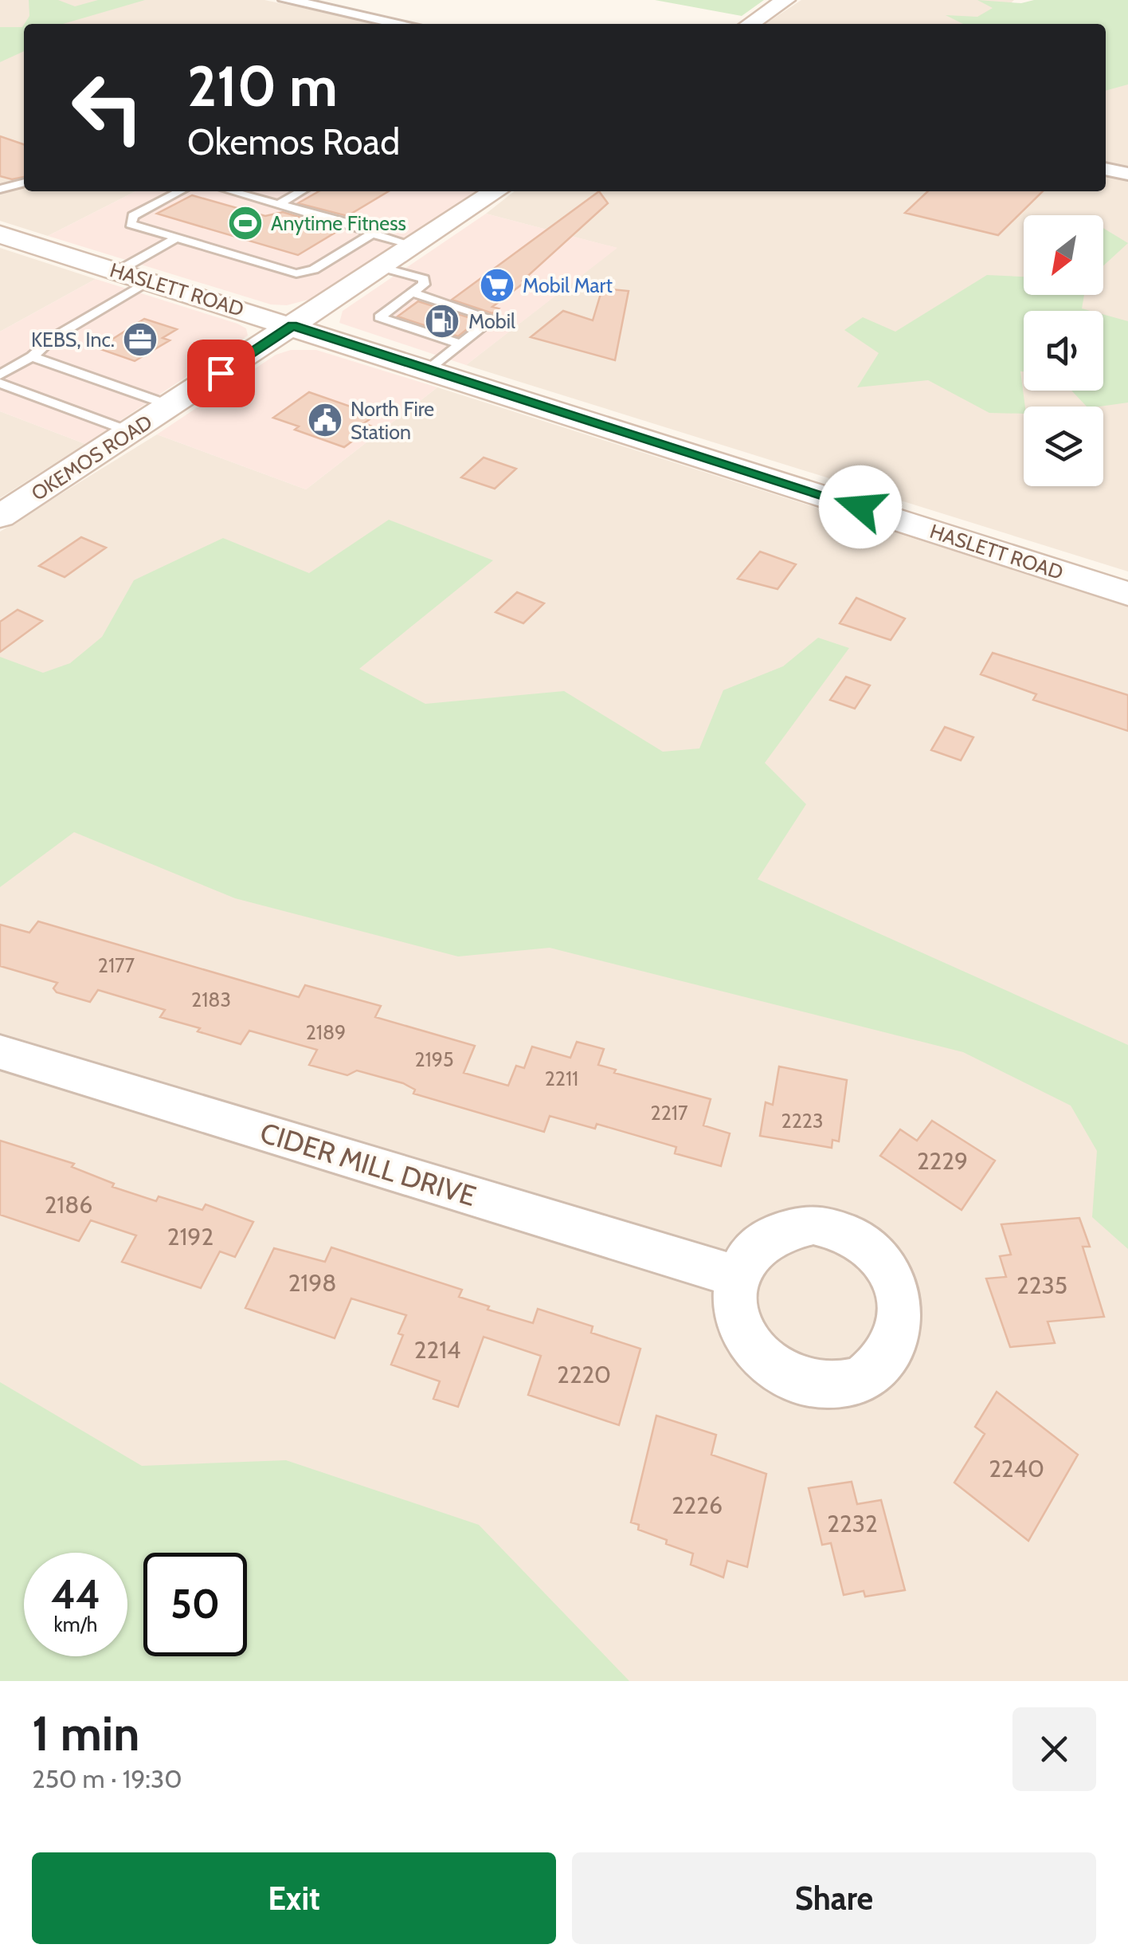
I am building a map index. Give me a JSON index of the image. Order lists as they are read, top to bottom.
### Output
{
  "streets": {
    "main road": ["HASLETT ROAD", "OKEMOS ROAD"],
    "street": ["CIDER MILL DRIVE"]
  },
  "crossings": [
    ["HASLETT ROAD", "OKEMOS ROAD"]
  ],
  "places": {
    "sports": ["Anytime Fitness"],
    "supermarket": ["Mobil Mart"],
    "fuel station": ["Mobil"],
    "office": ["KEBS, Inc."],
    "public building": ["North Fire Station"]
  },
  "house_numbers": [
    "2177",
    "2183",
    "2189",
    "2195",
    "2211",
    "2217",
    "2223",
    "2229",
    "2186",
    "2192",
    "2198",
    "2235",
    "2214",
    "2220",
    "2240",
    "2226",
    "2232"
  ],
  "north": "bottom left",
  "page": {
    "turn": ["210 m", "Okemos Road"],
    "speed": "44 km/h",
    "limit": "50",
    "heading": ["1 min", "250 m · 19:30"],
    "buttons": ["Exit", "Share"]
  }
}
